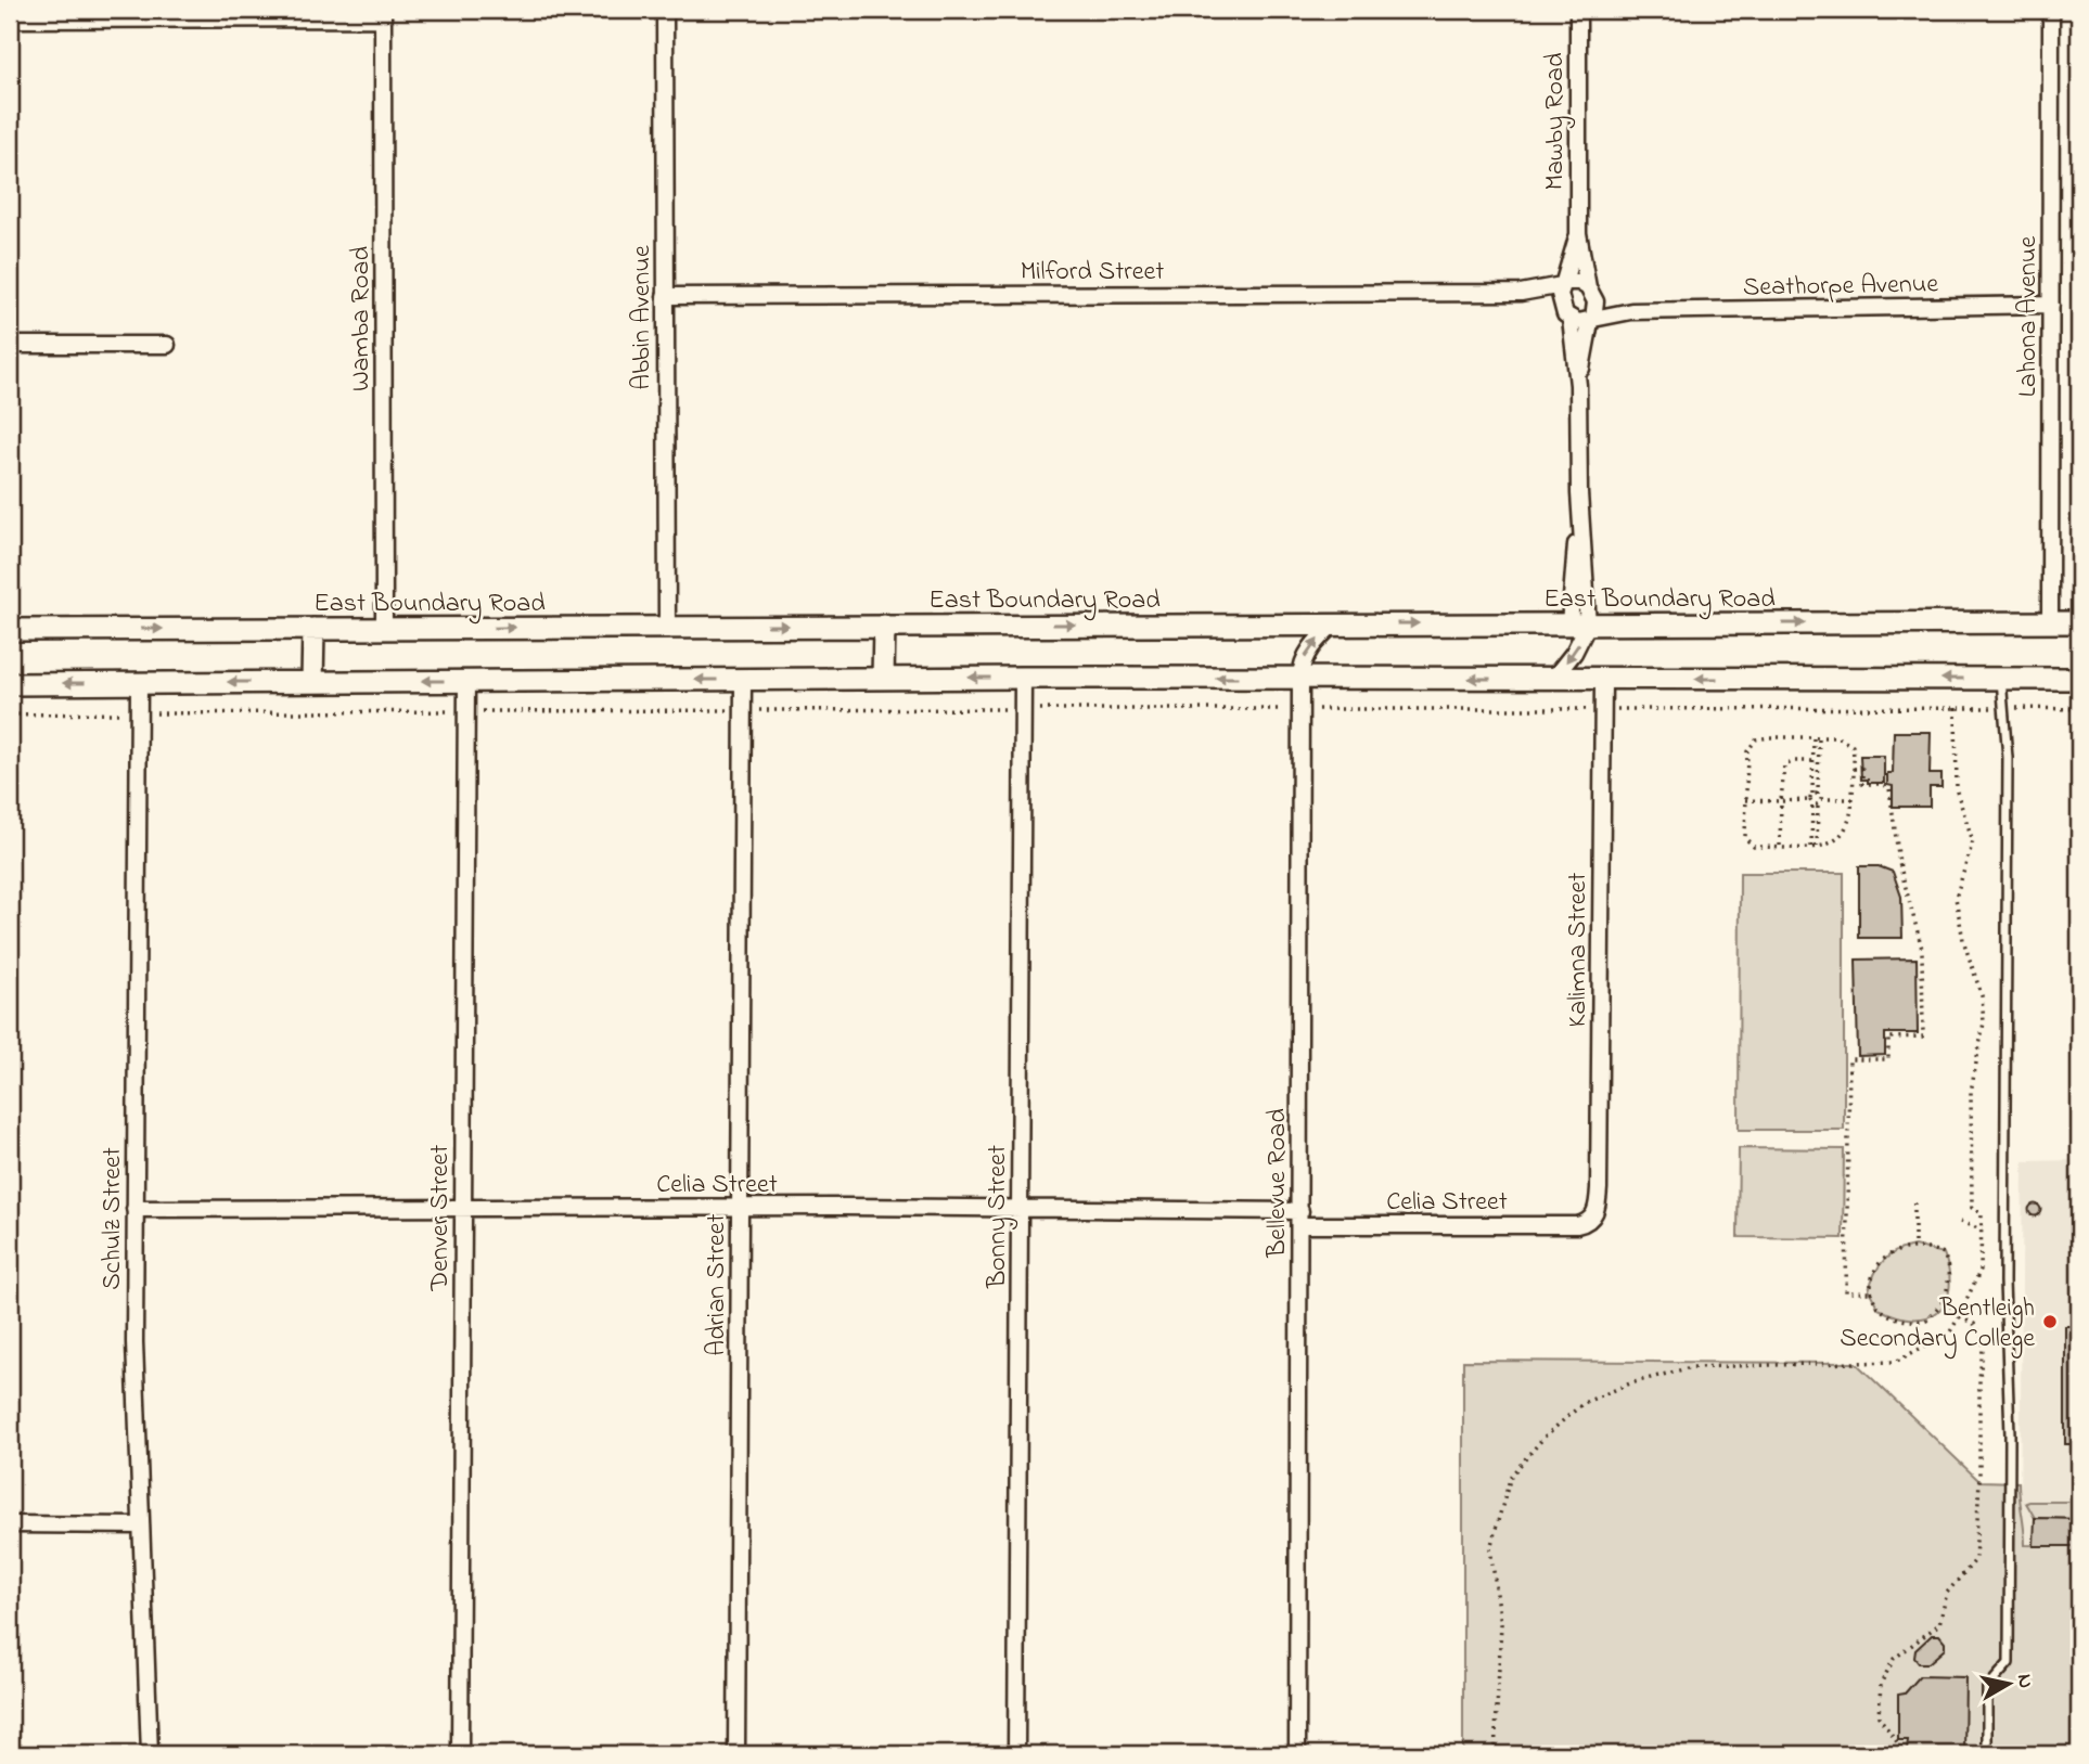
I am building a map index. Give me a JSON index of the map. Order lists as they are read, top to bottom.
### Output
{
  "streets": {
    "main road": ["East Boundary Road"],
    "street": [
      "Mawby Road",
      "Milford Street",
      "Seathorpe Avenue",
      "Lahona Avenue",
      "Abbin Avenue",
      "Wamba Road",
      "Kalimna Street",
      "Celia Street",
      "Bellevue Road",
      "Bonny Street",
      "Denver Street",
      "Schulz Street",
      "Adrian Street"
    ]
  },
  "crossings": [
    ["Mawby Road", "Milford Street"],
    ["Mawby Road", "Seathorpe Avenue"],
    ["Milford Street", "Seathorpe Avenue"],
    ["Milford Street", "Abbin Avenue"],
    ["Seathorpe Avenue", "Lahona Avenue"],
    ["Lahona Avenue", "East Boundary Road"],
    ["Abbin Avenue", "East Boundary Road"],
    ["Wamba Road", "East Boundary Road"],
    ["East Boundary Road", "Bellevue Road"],
    ["Kalimna Street", "Celia Street"],
    ["Celia Street", "Bellevue Road"],
    ["Celia Street", "Bonny Street"],
    ["Celia Street", "Denver Street"],
    ["Celia Street", "Schulz Street"],
    ["Celia Street", "Adrian Street"]
  ],
  "places": ["Bentleigh Secondary College"],
  "north": "right"
}
